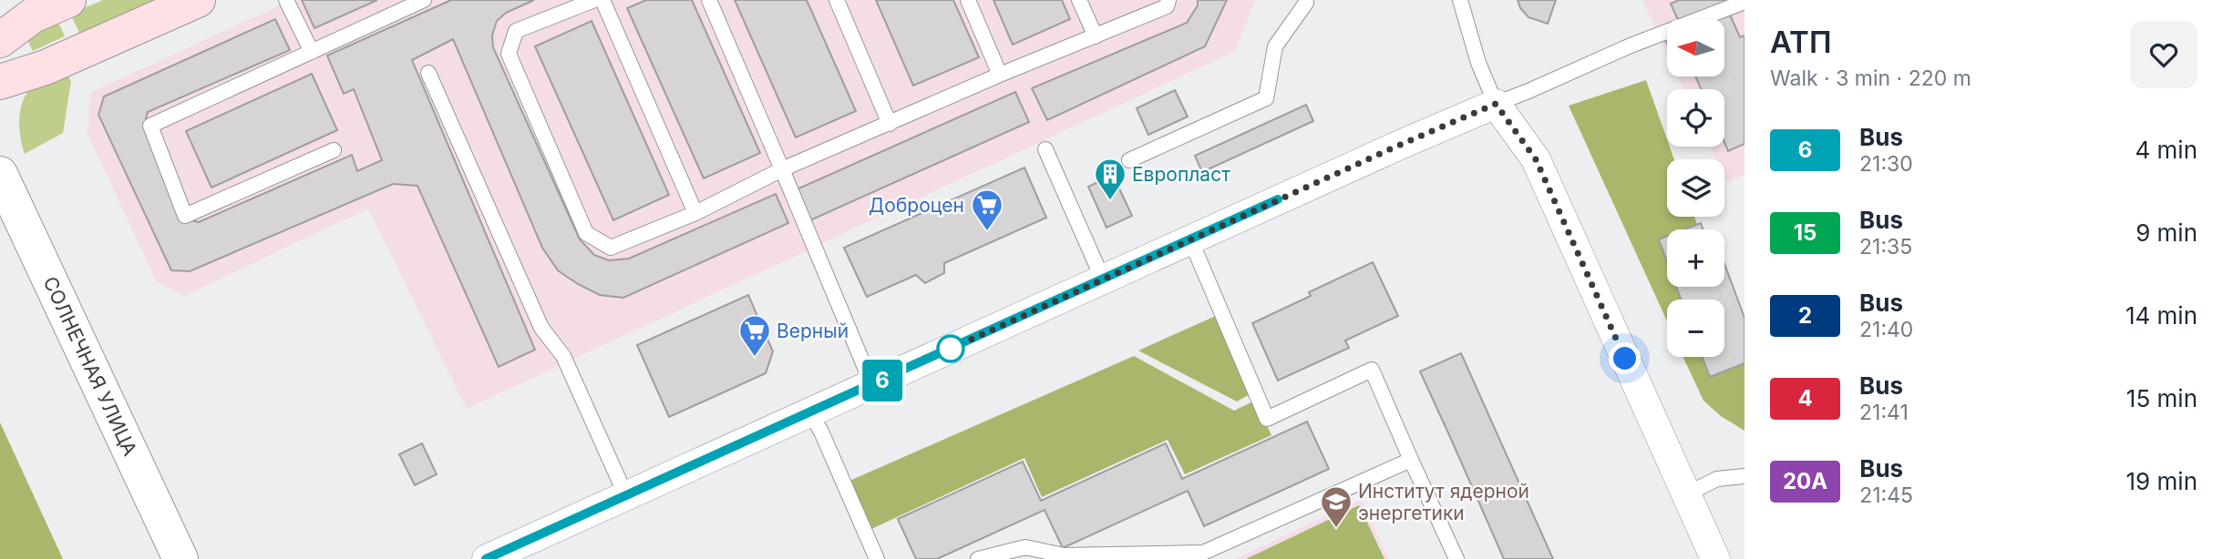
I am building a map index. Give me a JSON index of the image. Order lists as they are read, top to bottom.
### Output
{
  "streets": {
    "street": ["СОЛНЕЧНАЯ УЛИЦА"]
  },
  "places": {
    "building": ["Европласт"],
    "supermarket": ["Доброцен", "Верный"],
    "school or university": ["Институт ядерной энергетики"]
  },
  "lines": ["bus line 6"],
  "north": "left",
  "page": {
    "on_map": "6",
    "heading": ["АТП", "Walk · 3 min · 220 m"],
    "map_buttons": ["+", "−"],
    "list": [
      {
        "mark": "6",
        "name": "Bus",
        "note": "21:30",
        "value": "4 min"
      },
      {
        "mark": "15",
        "name": "Bus",
        "note": "21:35",
        "value": "9 min"
      },
      {
        "mark": "2",
        "name": "Bus",
        "note": "21:40",
        "value": "14 min"
      },
      {
        "mark": "4",
        "name": "Bus",
        "note": "21:41",
        "value": "15 min"
      },
      {
        "mark": "20А",
        "name": "Bus",
        "note": "21:45",
        "value": "19 min"
      }
    ]
  }
}
